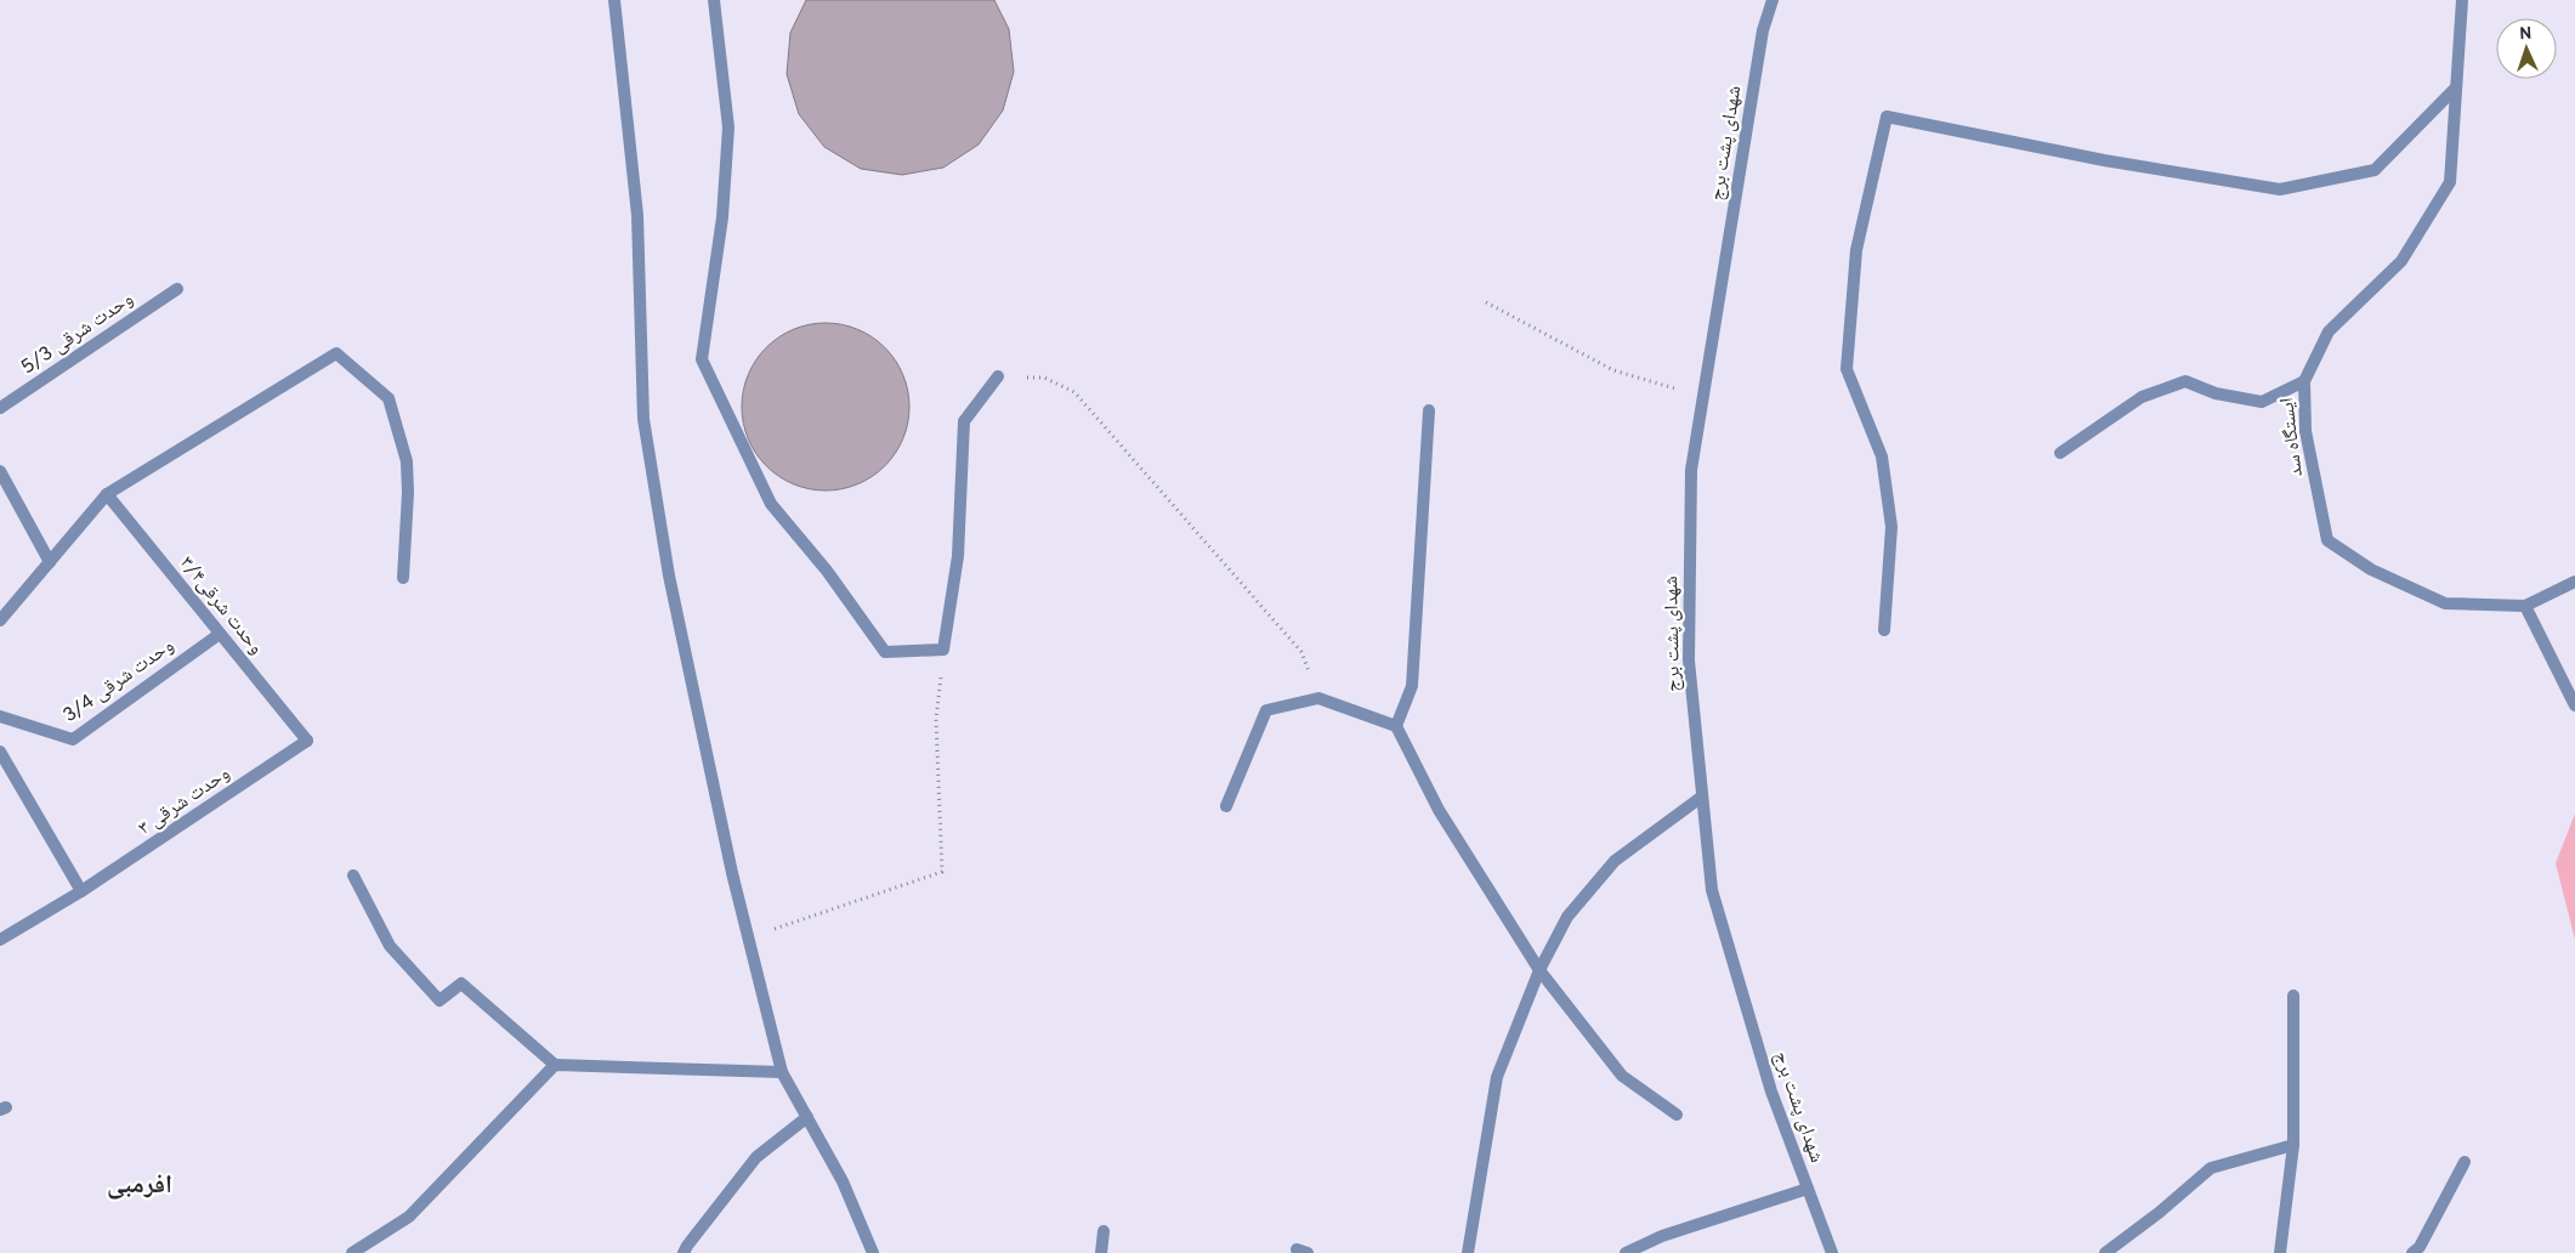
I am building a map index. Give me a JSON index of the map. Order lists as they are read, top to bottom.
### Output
{
  "streets": {
    "street": [
      "شهدای پشت برج",
      "وحدت شرقی 5/3",
      "ایستگاه سد",
      "وحدت شرقی۳/۴",
      "وحدت شرقی 3/4",
      "وحدت شرقی ۳"
    ]
  },
  "crossings": [
    ["وحدت شرقی۳/۴", "وحدت شرقی 3/4"],
    ["وحدت شرقی۳/۴", "وحدت شرقی ۳"]
  ],
  "districts": ["افرمبی"],
  "north": "top"
}
